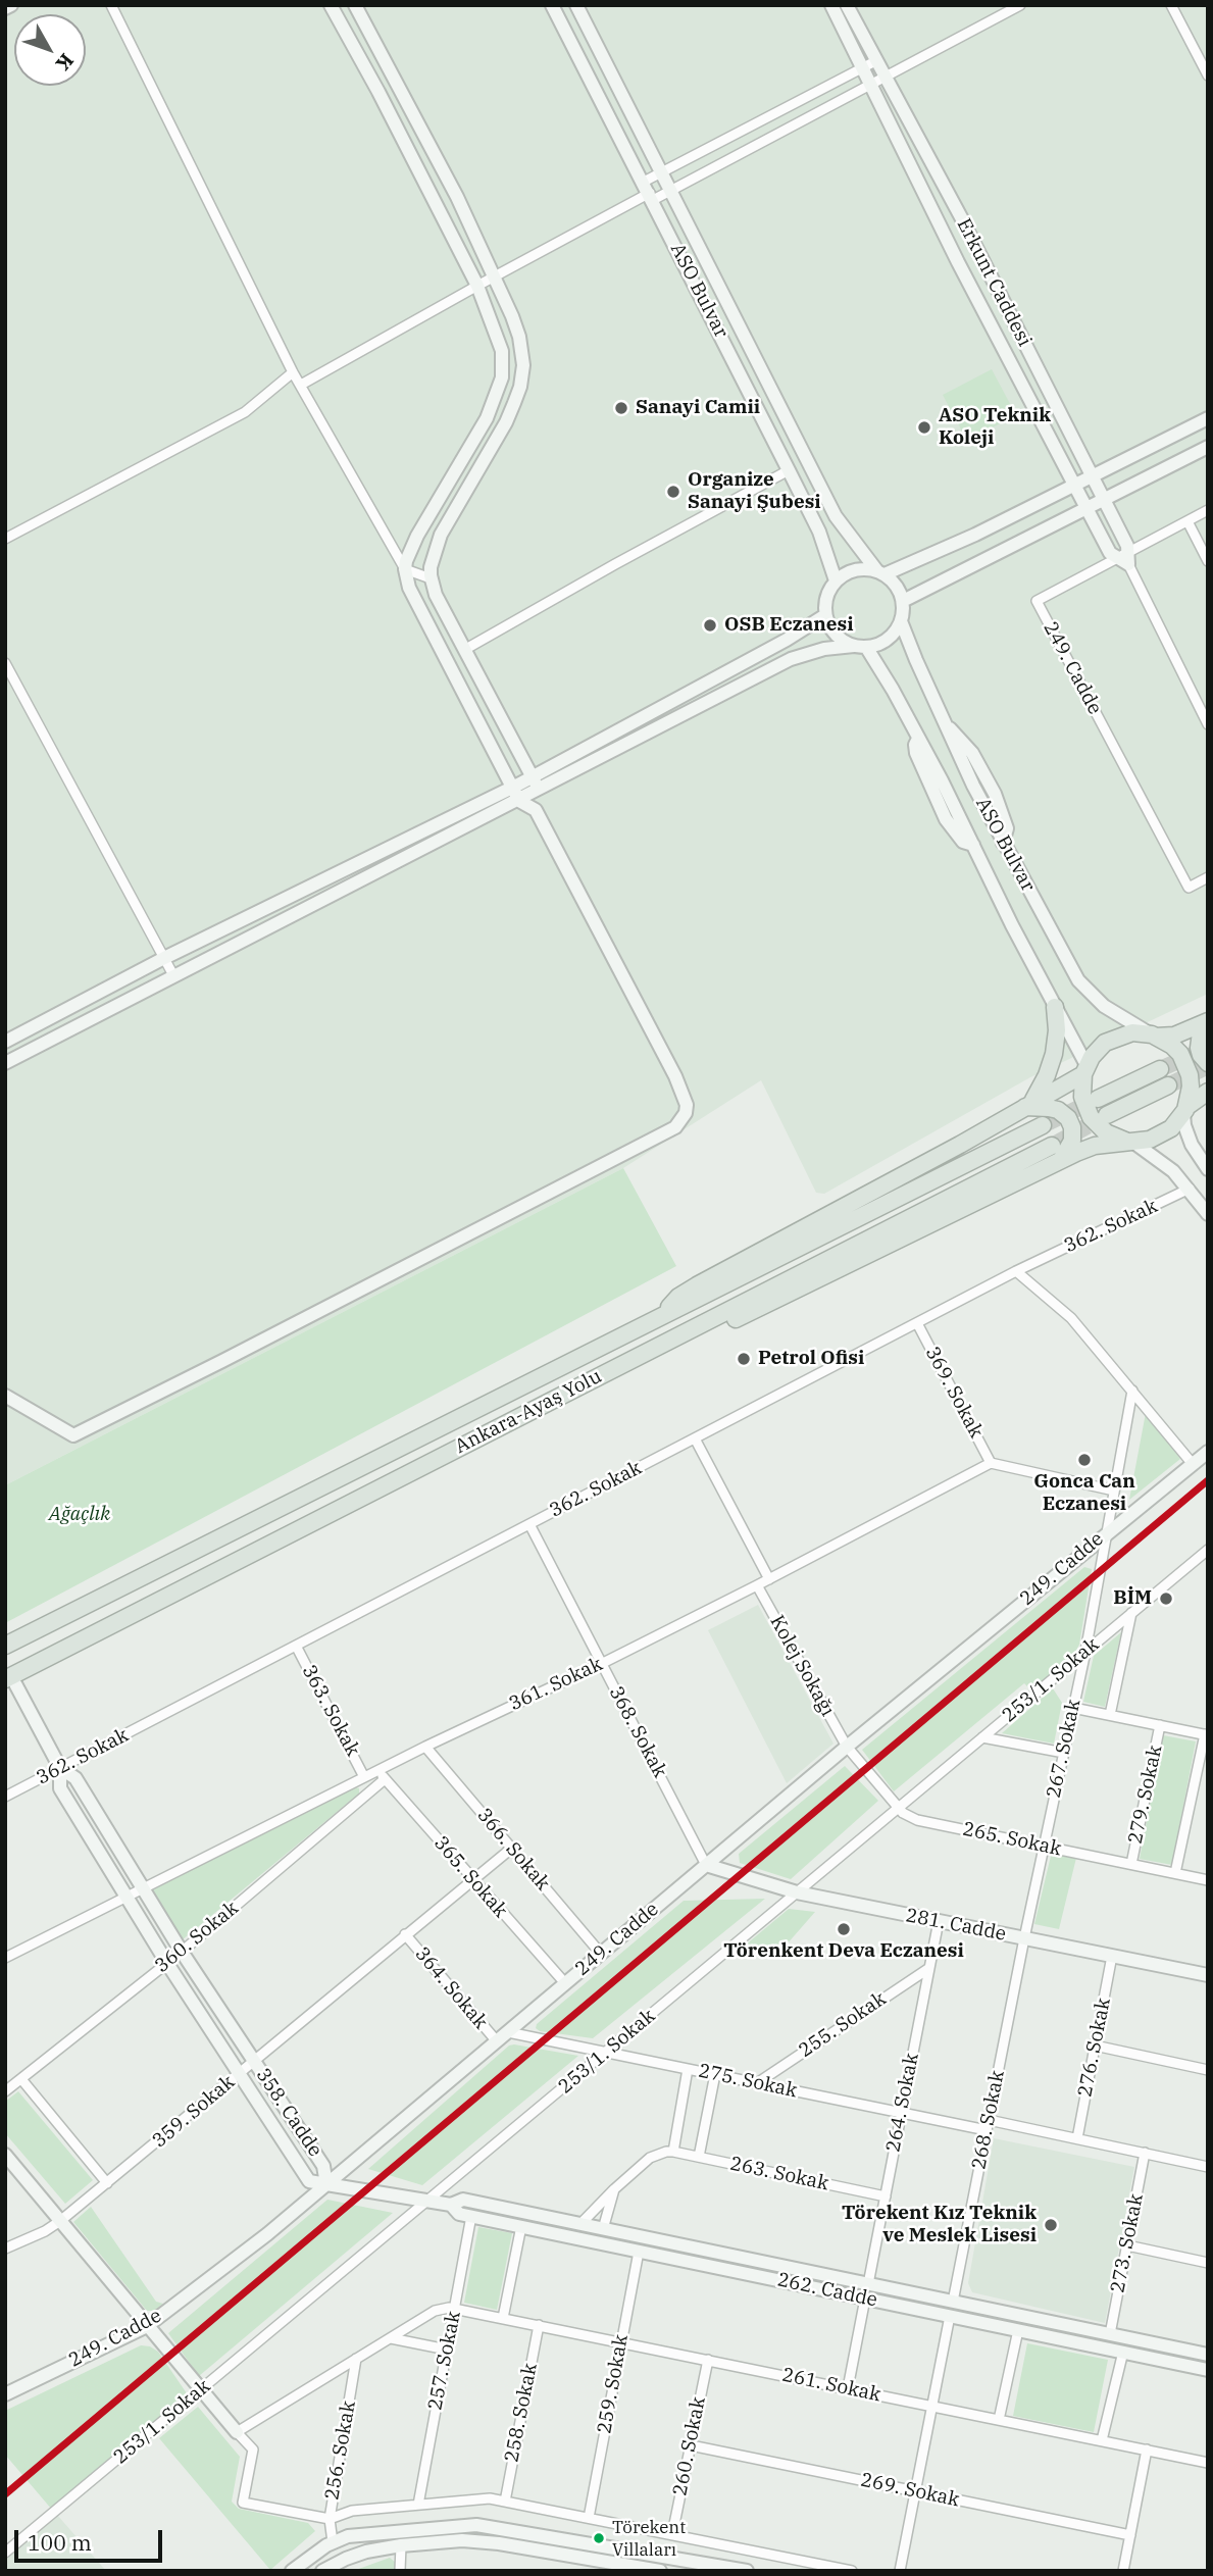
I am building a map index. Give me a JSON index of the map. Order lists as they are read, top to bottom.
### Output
{
  "streets": {
    "highway": ["Ankara-Ayaş Yolu"],
    "street": [
      "Erkunt Caddesi",
      "ASO Bulvar",
      "249. Cadde",
      "362. Sokak",
      "369. Sokak",
      "Kolej Sokağı",
      "253/1. Sokak",
      "361. Sokak",
      "363. Sokak",
      "368. Sokak",
      "267. Sokak",
      "279. Sokak",
      "265. Sokak",
      "366. Sokak",
      "365. Sokak",
      "281. Cadde",
      "360. Sokak",
      "364. Sokak",
      "255. Sokak",
      "276. Sokak",
      "275. Sokak",
      "264. Sokak",
      "359. Sokak",
      "358. Cadde",
      "268. Sokak",
      "263. Sokak",
      "273. Sokak",
      "262. Cadde",
      "257. Sokak",
      "259. Sokak",
      "261. Sokak",
      "258. Sokak",
      "260. Sokak",
      "256. Sokak",
      "269. Sokak"
    ]
  },
  "crossings": [
    ["Erkunt Caddesi", "249. Cadde"],
    ["249. Cadde", "Kolej Sokağı"],
    ["249. Cadde", "368. Sokak"],
    ["249. Cadde", "267. Sokak"],
    ["249. Cadde", "265. Sokak"],
    ["249. Cadde", "366. Sokak"],
    ["249. Cadde", "365. Sokak"],
    ["249. Cadde", "281. Cadde"],
    ["249. Cadde", "364. Sokak"],
    ["249. Cadde", "275. Sokak"],
    ["249. Cadde", "358. Cadde"],
    ["249. Cadde", "262. Cadde"],
    ["362. Sokak", "369. Sokak"],
    ["362. Sokak", "363. Sokak"],
    ["362. Sokak", "368. Sokak"],
    ["362. Sokak", "358. Cadde"],
    ["369. Sokak", "361. Sokak"],
    ["Ankara-Ayaş Yolu", "358. Cadde"],
    ["Kolej Sokağı", "361. Sokak"],
    ["Kolej Sokağı", "265. Sokak"],
    ["253/1. Sokak", "267. Sokak"],
    ["253/1. Sokak", "265. Sokak"],
    ["253/1. Sokak", "281. Cadde"],
    ["253/1. Sokak", "275. Sokak"],
    ["253/1. Sokak", "262. Cadde"],
    ["361. Sokak", "363. Sokak"],
    ["361. Sokak", "368. Sokak"],
    ["361. Sokak", "366. Sokak"],
    ["361. Sokak", "365. Sokak"],
    ["361. Sokak", "358. Cadde"],
    ["368. Sokak", "281. Cadde"],
    ["267. Sokak", "265. Sokak"],
    ["267. Sokak", "281. Cadde"],
    ["267. Sokak", "268. Sokak"],
    ["279. Sokak", "265. Sokak"],
    ["366. Sokak", "359. Sokak"],
    ["365. Sokak", "360. Sokak"],
    ["365. Sokak", "359. Sokak"],
    ["281. Cadde", "276. Sokak"],
    ["281. Cadde", "264. Sokak"],
    ["281. Cadde", "268. Sokak"],
    ["360. Sokak", "358. Cadde"],
    ["364. Sokak", "359. Sokak"],
    ["255. Sokak", "275. Sokak"],
    ["255. Sokak", "264. Sokak"],
    ["275. Sokak", "264. Sokak"],
    ["275. Sokak", "268. Sokak"],
    ["264. Sokak", "263. Sokak"],
    ["264. Sokak", "262. Cadde"],
    ["359. Sokak", "358. Cadde"],
    ["358. Cadde", "262. Cadde"],
    ["268. Sokak", "262. Cadde"],
    ["273. Sokak", "262. Cadde"],
    ["262. Cadde", "257. Sokak"],
    ["262. Cadde", "259. Sokak"],
    ["257. Sokak", "261. Sokak"],
    ["259. Sokak", "261. Sokak"],
    ["261. Sokak", "258. Sokak"],
    ["261. Sokak", "260. Sokak"],
    ["260. Sokak", "269. Sokak"]
  ],
  "parks": ["Ağaçlık"],
  "places": [
    "Sanayi Camii",
    "ASO Teknik Koleji",
    "Organize Sanayi Şubesi",
    "OSB Eczanesi",
    "Petrol Ofisi",
    "Gonca Can Eczanesi",
    "BİM",
    "Törenkent Deva Eczanesi",
    "Törekent Kız Teknik ve Meslek Lisesi",
    "Törekent Villaları"
  ],
  "scale_bar": "100 m",
  "north": "bottom right"
}
